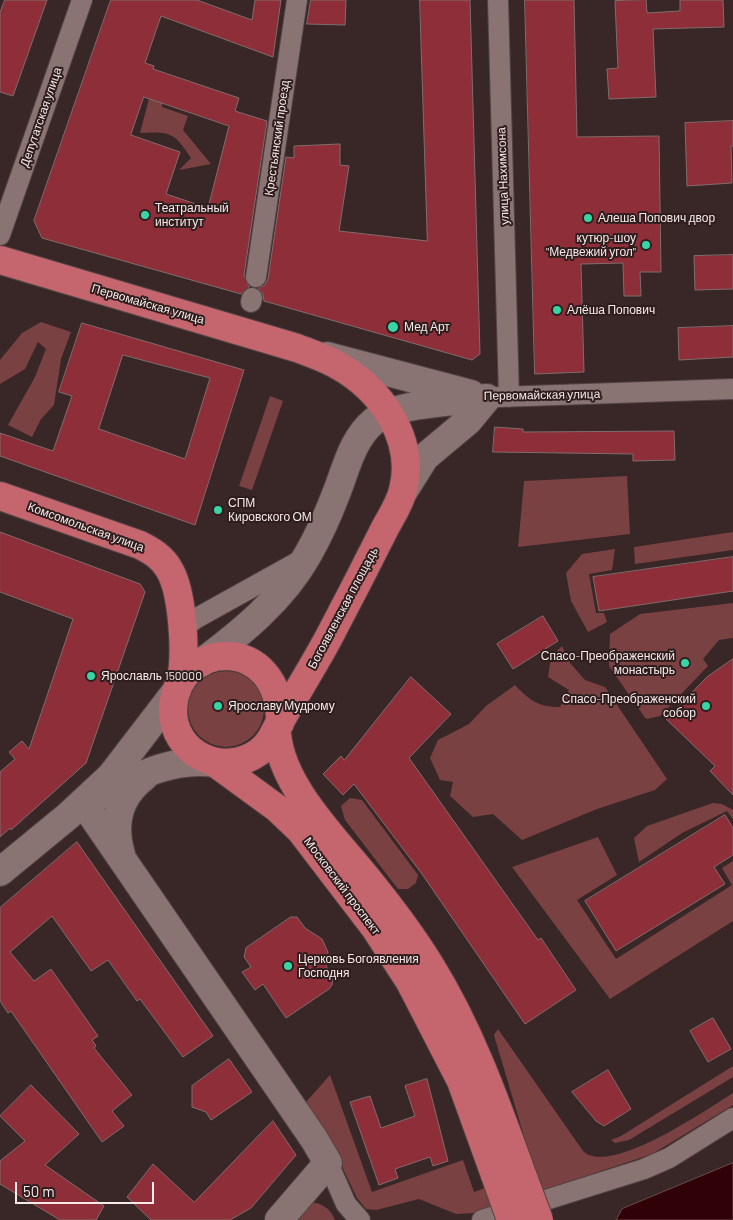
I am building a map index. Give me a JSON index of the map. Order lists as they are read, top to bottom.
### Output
{
  "streets": {
    "main road": [
      "Первомайская улица",
      "Комсомольская улица",
      "Богоявленская площадь",
      "Московский проспект"
    ],
    "street": ["Депутатская улица", "Крестьянский проезд", "улица Нахимсона"]
  },
  "crossings": [
    ["улица Нахимсона", "Первомайская улица"],
    ["улица Нахимсона", "Богоявленская площадь"],
    ["Первомайская улица", "Богоявленская площадь"],
    ["Комсомольская улица", "Богоявленская площадь"],
    ["Комсомольская улица", "Московский проспект"],
    ["Богоявленская площадь", "Московский проспект"]
  ],
  "places": [
    "Театральный институт",
    "Алеша Попович двор",
    "кутюр-шоу \"Медвежий угол\"",
    "Алёша Попович",
    "Мед Арт",
    "СПМ Кировского ОМ",
    "Спасо-Преображенский монастырь",
    "Ярославль 150000",
    "Ярославу Мудрому",
    "Спасо-Преображенский собор",
    "Церковь Богоявления Господня"
  ],
  "scale_bar": "50 m"
}
